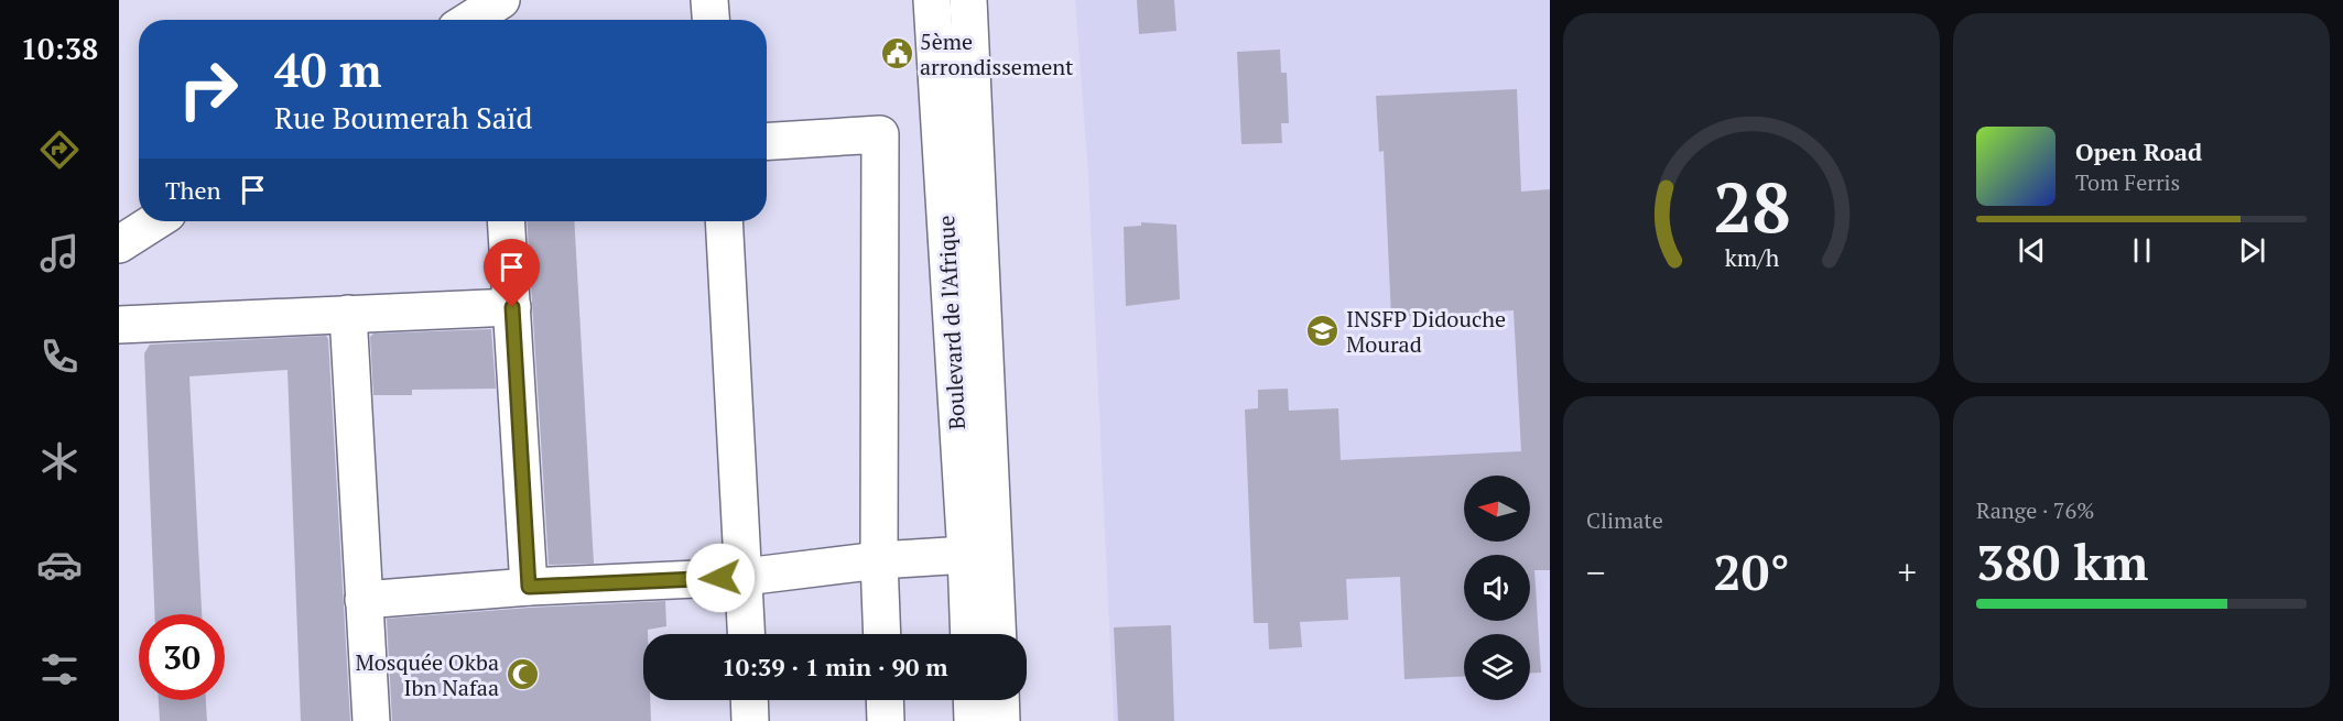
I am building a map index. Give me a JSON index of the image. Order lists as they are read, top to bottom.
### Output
{
  "streets": {
    "street": ["Boulevard de l'Afrique"]
  },
  "places": {
    "public building": ["5ème arrondissement"],
    "school or university": ["INSFP Didouche Mourad"],
    "mosque": ["Mosquée Okba Ibn Nafaa"]
  },
  "north": "left",
  "page": {
    "tabs": "10:38",
    "turn": ["40 m", "Rue Boumerah Saïd"],
    "song": ["Open Road", "Tom Ferris"],
    "then": "Then",
    "tile": [
      "Climate",
      ["Range · 76%", "380 km"]
    ],
    "heat": ["−", "20°", "+"],
    "limit": "30",
    "trip": "10:39 · 1 min · 90 m",
    "gauge": ["28", "km/h"]
  }
}
